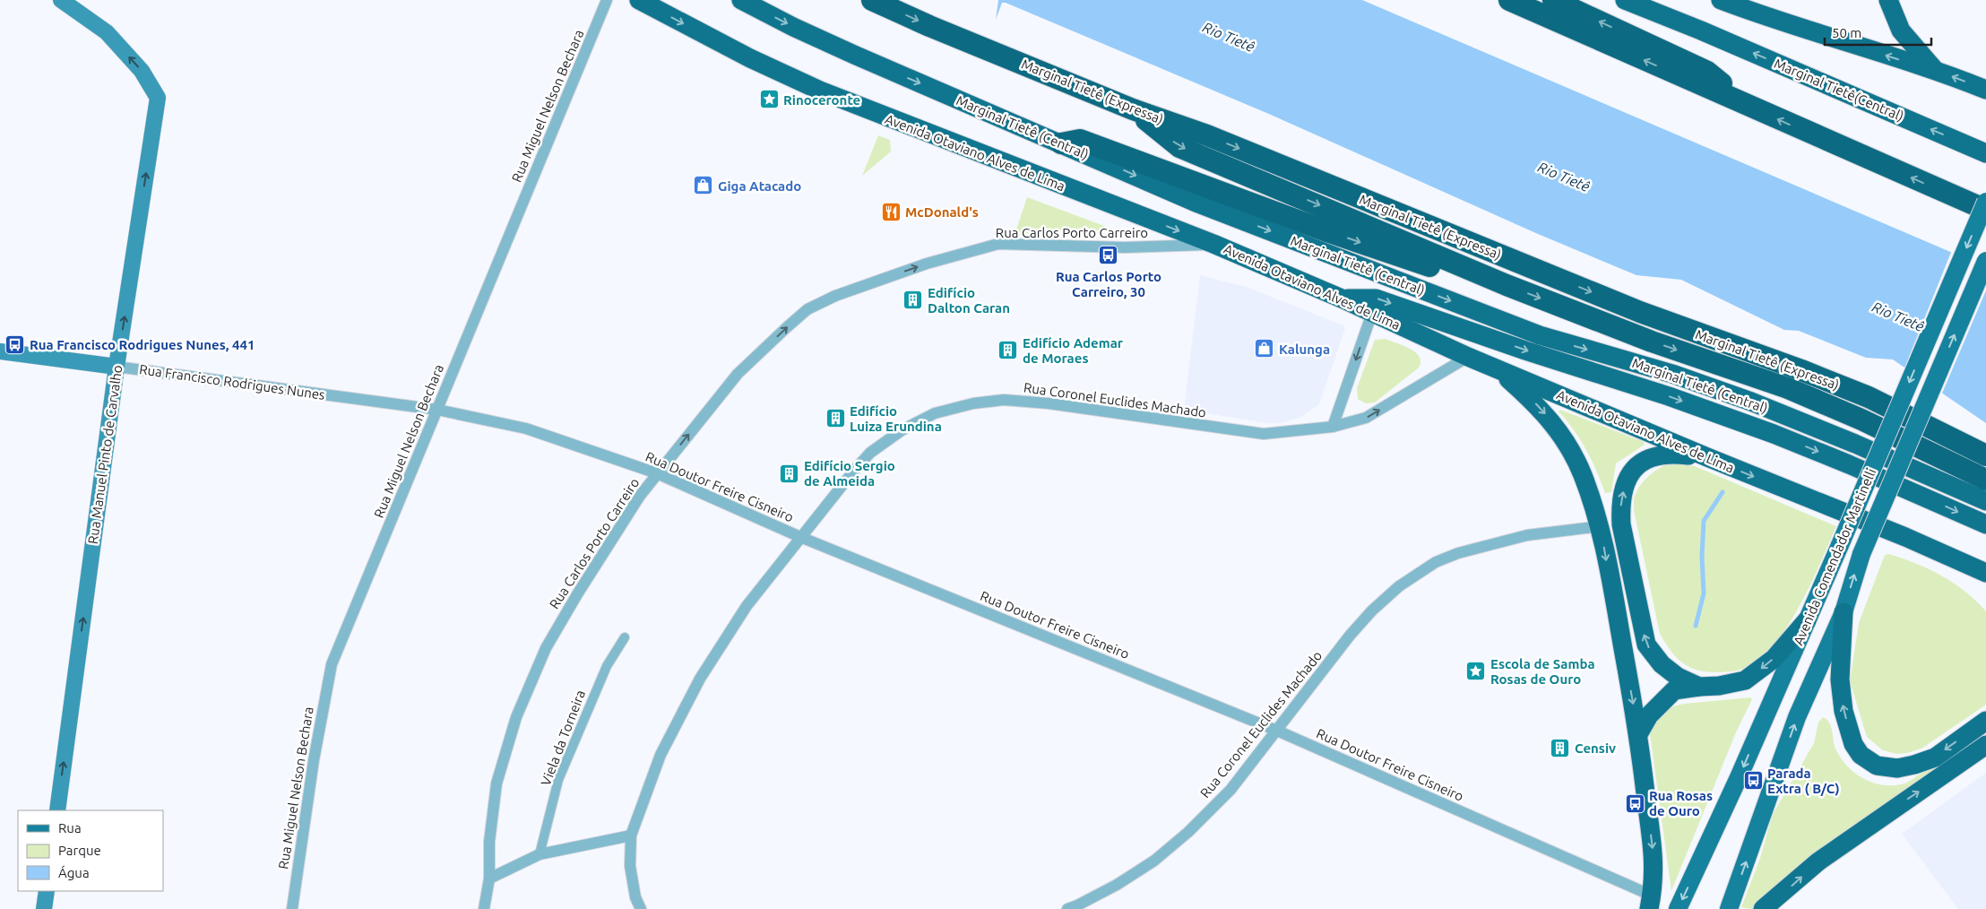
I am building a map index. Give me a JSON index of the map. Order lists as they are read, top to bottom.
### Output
{
  "streets": {
    "highway": [
      "Marginal Tietê(Central)",
      "Marginal Tietê (Expressa)",
      "Marginal Tietê (Central)",
      "Avenida Otaviano Alves de Lima"
    ],
    "main road": ["Rua Francisco Rodrigues Nunes", "Rua Manuel Pinto de Carvalho", "Avenida Comendador Martinelli"],
    "street": [
      "Rua Miguel Nelson Bechara",
      "Rua Carlos Porto Carreiro",
      "Rua Coronel Euclides Machado",
      "Rua Doutor Freire Cisneiro",
      "Viela da Torneira"
    ]
  },
  "crossings": [
    ["Marginal Tietê (Expressa)", "Marginal Tietê (Central)"],
    ["Rua Miguel Nelson Bechara", "Rua Francisco Rodrigues Nunes"],
    ["Rua Miguel Nelson Bechara", "Rua Doutor Freire Cisneiro"],
    ["Avenida Otaviano Alves de Lima", "Rua Carlos Porto Carreiro"],
    ["Avenida Otaviano Alves de Lima", "Rua Coronel Euclides Machado"],
    ["Rua Carlos Porto Carreiro", "Rua Doutor Freire Cisneiro"],
    ["Rua Francisco Rodrigues Nunes", "Rua Manuel Pinto de Carvalho"],
    ["Rua Francisco Rodrigues Nunes", "Rua Doutor Freire Cisneiro"],
    ["Rua Coronel Euclides Machado", "Rua Doutor Freire Cisneiro"]
  ],
  "one_way": ["Rua Carlos Porto Carreiro", "Rua Manuel Pinto de Carvalho"],
  "water": ["Rio Tietê"],
  "places": {
    "place": ["Rinoceronte", "Escola de Samba Rosas de Ouro"],
    "shop": ["Giga Atacado", "Kalunga"],
    "restaurant": ["McDonald's"],
    "bus stop": [
      "Rua Carlos Porto Carreiro, 30",
      "Rua Francisco Rodrigues Nunes, 441",
      "Parada Extra ( B/C)",
      "Rua Rosas de Ouro"
    ],
    "building": [
      "Edifício Dalton Caran",
      "Edifício Ademar de Moraes",
      "Edifício Luiza Erundina",
      "Edifício Sergio de Almeida",
      "Censiv"
    ]
  },
  "legend": ["Rua", "Parque", "Água"],
  "scale_bar": "50 m"
}
